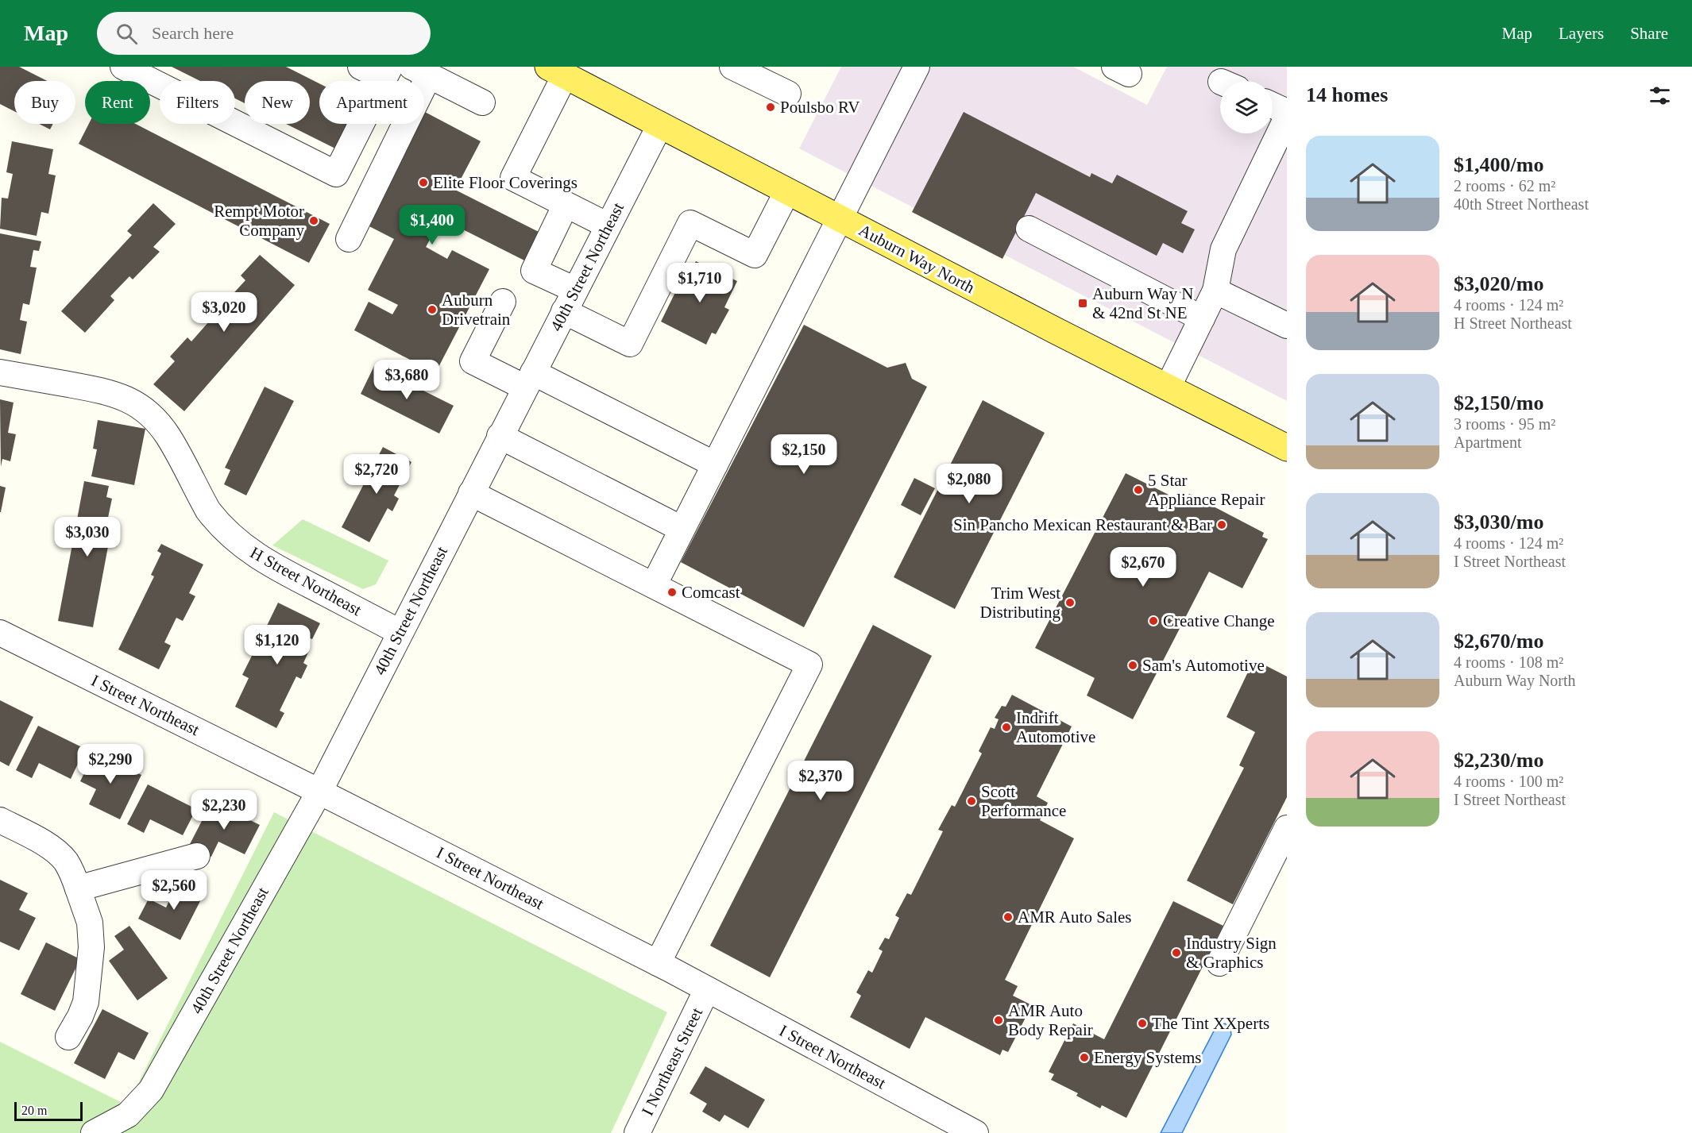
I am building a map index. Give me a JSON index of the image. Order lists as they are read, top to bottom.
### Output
{
  "streets": {
    "main road": ["Auburn Way North"],
    "street": [
      "40th Street Northeast",
      "H Street Northeast",
      "I Street Northeast",
      "I Northeast Street"
    ]
  },
  "crossings": [
    ["Auburn Way North", "40th Street Northeast"],
    ["40th Street Northeast", "H Street Northeast"],
    ["40th Street Northeast", "I Street Northeast"],
    ["I Street Northeast", "I Northeast Street"]
  ],
  "places": {
    "other": [
      "Poulsbo RV",
      "Elite Floor Coverings",
      "Rempt Motor Company",
      "Auburn Drivetrain",
      "5 Star Appliance Repair",
      "Sin Pancho Mexican Restaurant & Bar",
      "Comcast",
      "Trim West Distributing",
      "Creative Change",
      "Sam's Automotive",
      "Indrift Automotive",
      "Scott Performance",
      "AMR Auto Sales",
      "Industry Sign & Graphics",
      "AMR Auto Body Repair",
      "The Tint XXperts",
      "Energy Systems"
    ],
    "transit": ["Auburn Way N & 42nd St NE"]
  },
  "scale_bar": "20 m",
  "page": {
    "header": "Map",
    "search": "Search here",
    "nav": ["Map", "Layers", "Share"],
    "heading": "14 homes",
    "chip": [
      "Buy",
      "Rent",
      "Filters",
      "New",
      "Apartment"
    ],
    "list": [
      {
        "name": "$1,400/mo",
        "note": "2 rooms · 62 m² · 40th Street Northeast"
      },
      {
        "name": "$3,020/mo",
        "note": "4 rooms · 124 m² · H Street Northeast"
      },
      {
        "name": "$2,150/mo",
        "note": "3 rooms · 95 m² · Apartment"
      },
      {
        "name": "$3,030/mo",
        "note": "4 rooms · 124 m² · I Street Northeast"
      },
      {
        "name": "$2,670/mo",
        "note": "4 rooms · 108 m² · Auburn Way North"
      },
      {
        "name": "$2,230/mo",
        "note": "4 rooms · 100 m² · I Street Northeast"
      }
    ],
    "price": [
      "$1,400",
      "$1,710",
      "$3,020",
      "$3,680",
      "$2,150",
      "$2,720",
      "$2,080",
      "$3,030",
      "$2,670",
      "$1,120",
      "$2,290",
      "$2,370",
      "$2,230",
      "$2,560"
    ],
    "scale": "20 m"
  }
}
